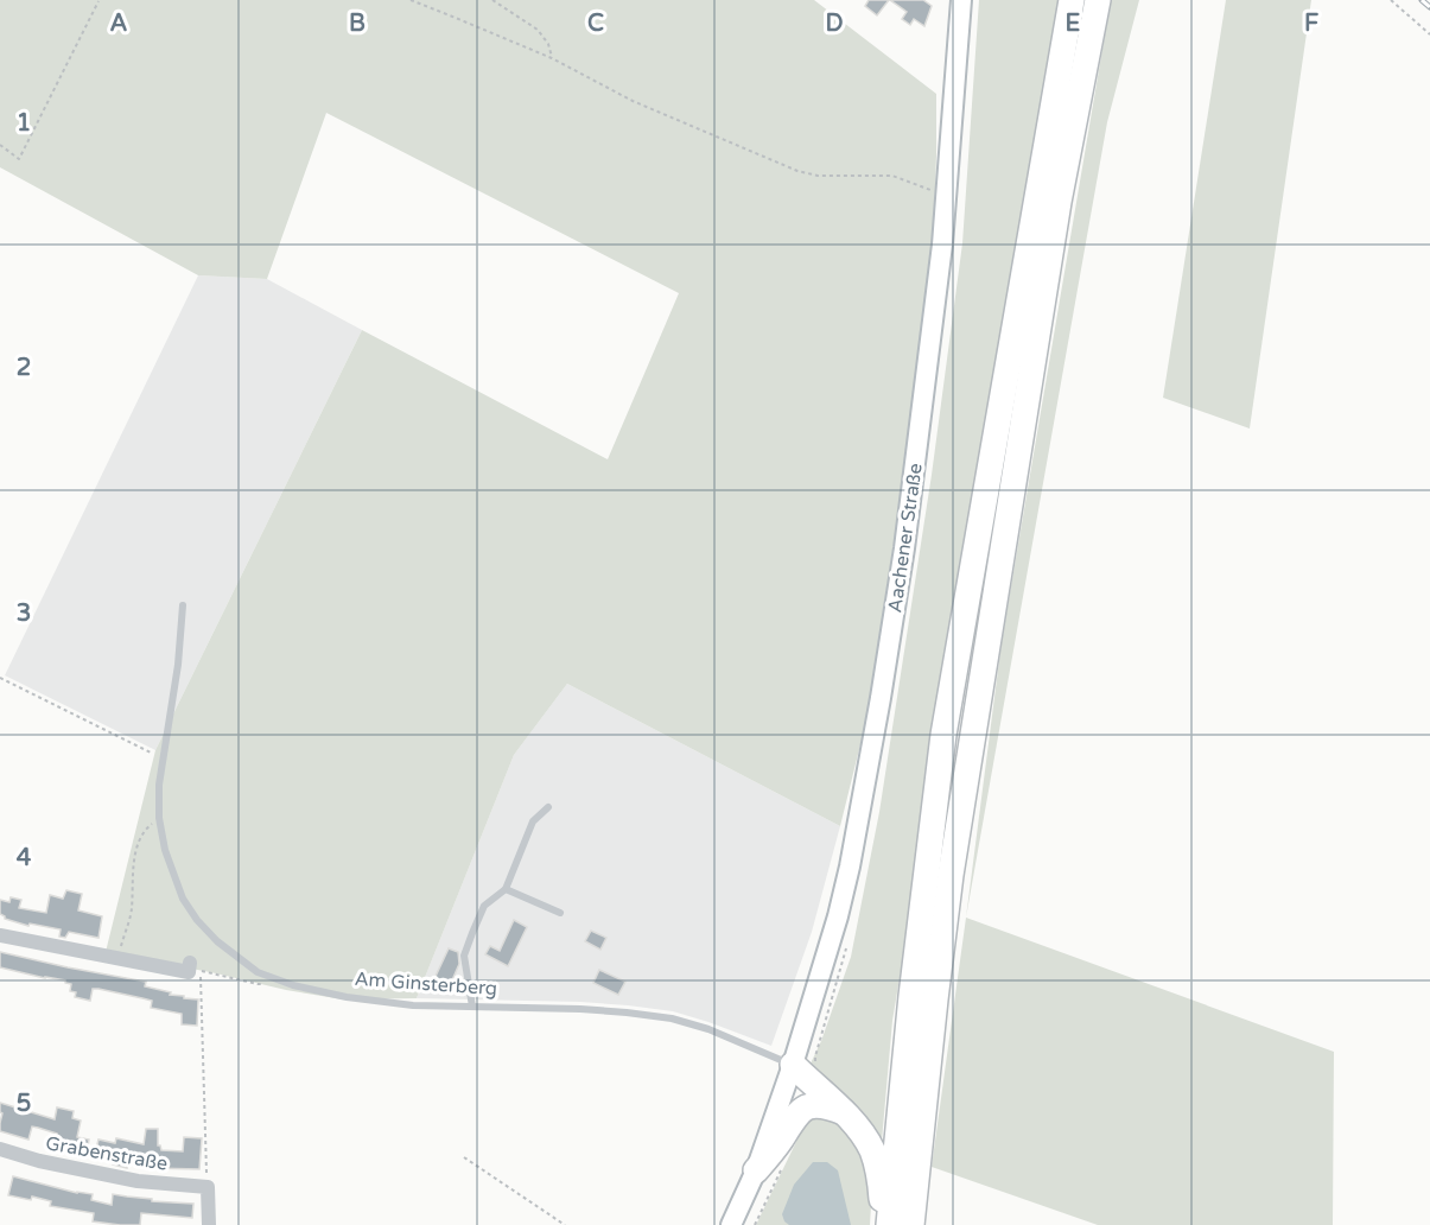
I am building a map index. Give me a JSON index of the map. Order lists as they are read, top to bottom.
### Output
{
  "streets": {
    "main road": ["Aachener Straße"],
    "street": ["Grabenstraße"],
    "lane": ["Am Ginsterberg"]
  },
  "crossings": [
    ["Aachener Straße", "Am Ginsterberg"]
  ],
  "grid": {
    "columns": [
      "A",
      "B",
      "C",
      "D",
      "E",
      "F"
    ],
    "rows": [
      "1",
      "2",
      "3",
      "4",
      "5"
    ]
  }
}
